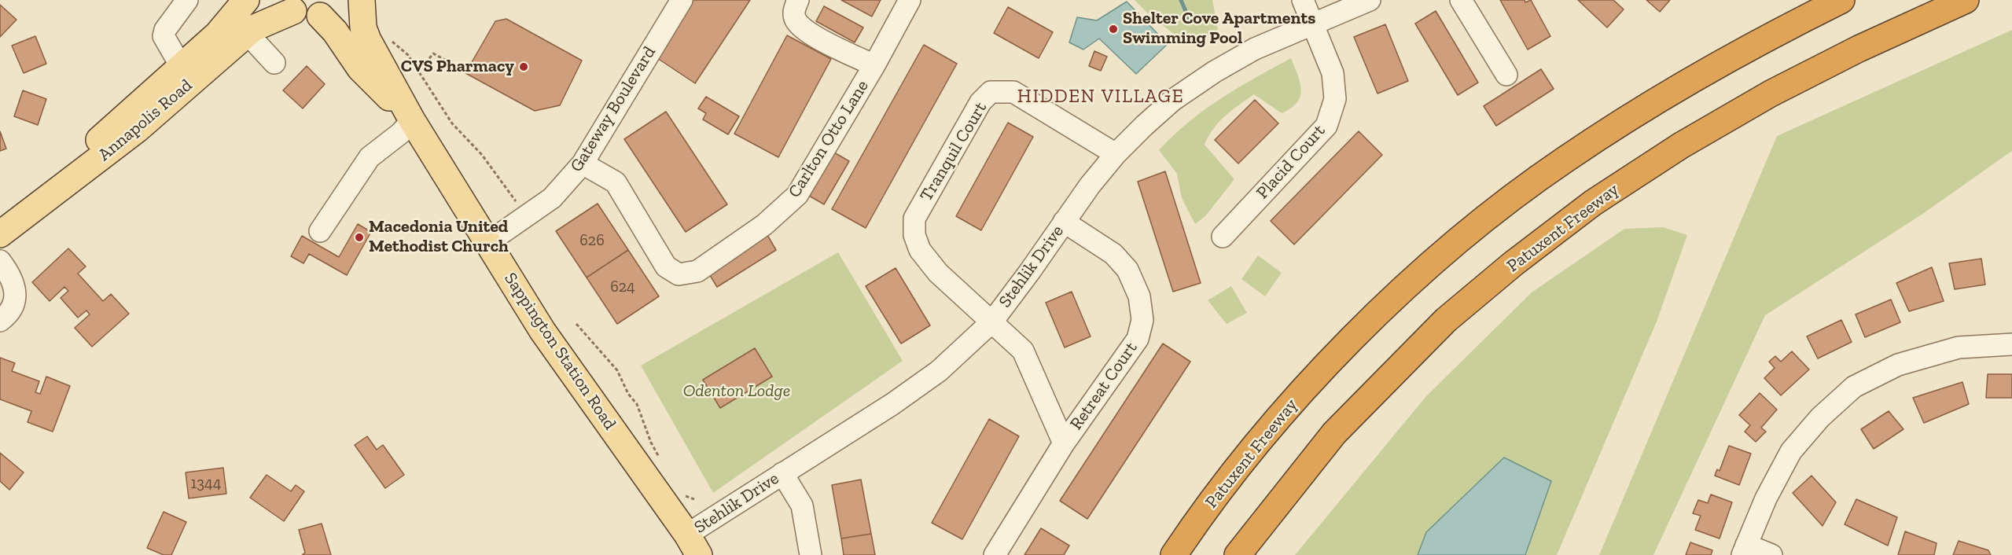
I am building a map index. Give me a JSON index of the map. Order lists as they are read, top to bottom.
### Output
{
  "streets": {
    "highway": ["Patuxent Freeway"],
    "main road": ["Annapolis Road", "Sappington Station Road"],
    "street": [
      "Gateway Boulevard",
      "Carlton Otto Lane",
      "Tranquil Court",
      "Placid Court",
      "Stehlik Drive",
      "Retreat Court"
    ]
  },
  "crossings": [
    ["Gateway Boulevard", "Carlton Otto Lane"],
    ["Gateway Boulevard", "Sappington Station Road"],
    ["Tranquil Court", "Stehlik Drive"],
    ["Tranquil Court", "Retreat Court"],
    ["Placid Court", "Stehlik Drive"],
    ["Stehlik Drive", "Sappington Station Road"],
    ["Stehlik Drive", "Retreat Court"]
  ],
  "districts": ["HIDDEN VILLAGE"],
  "parks": ["Odenton Lodge"],
  "places": ["Shelter Cove Apartments Swimming Pool", "CVS Pharmacy", "Macedonia United Methodist Church"],
  "house_numbers": ["626", "624", "1344"]
}
